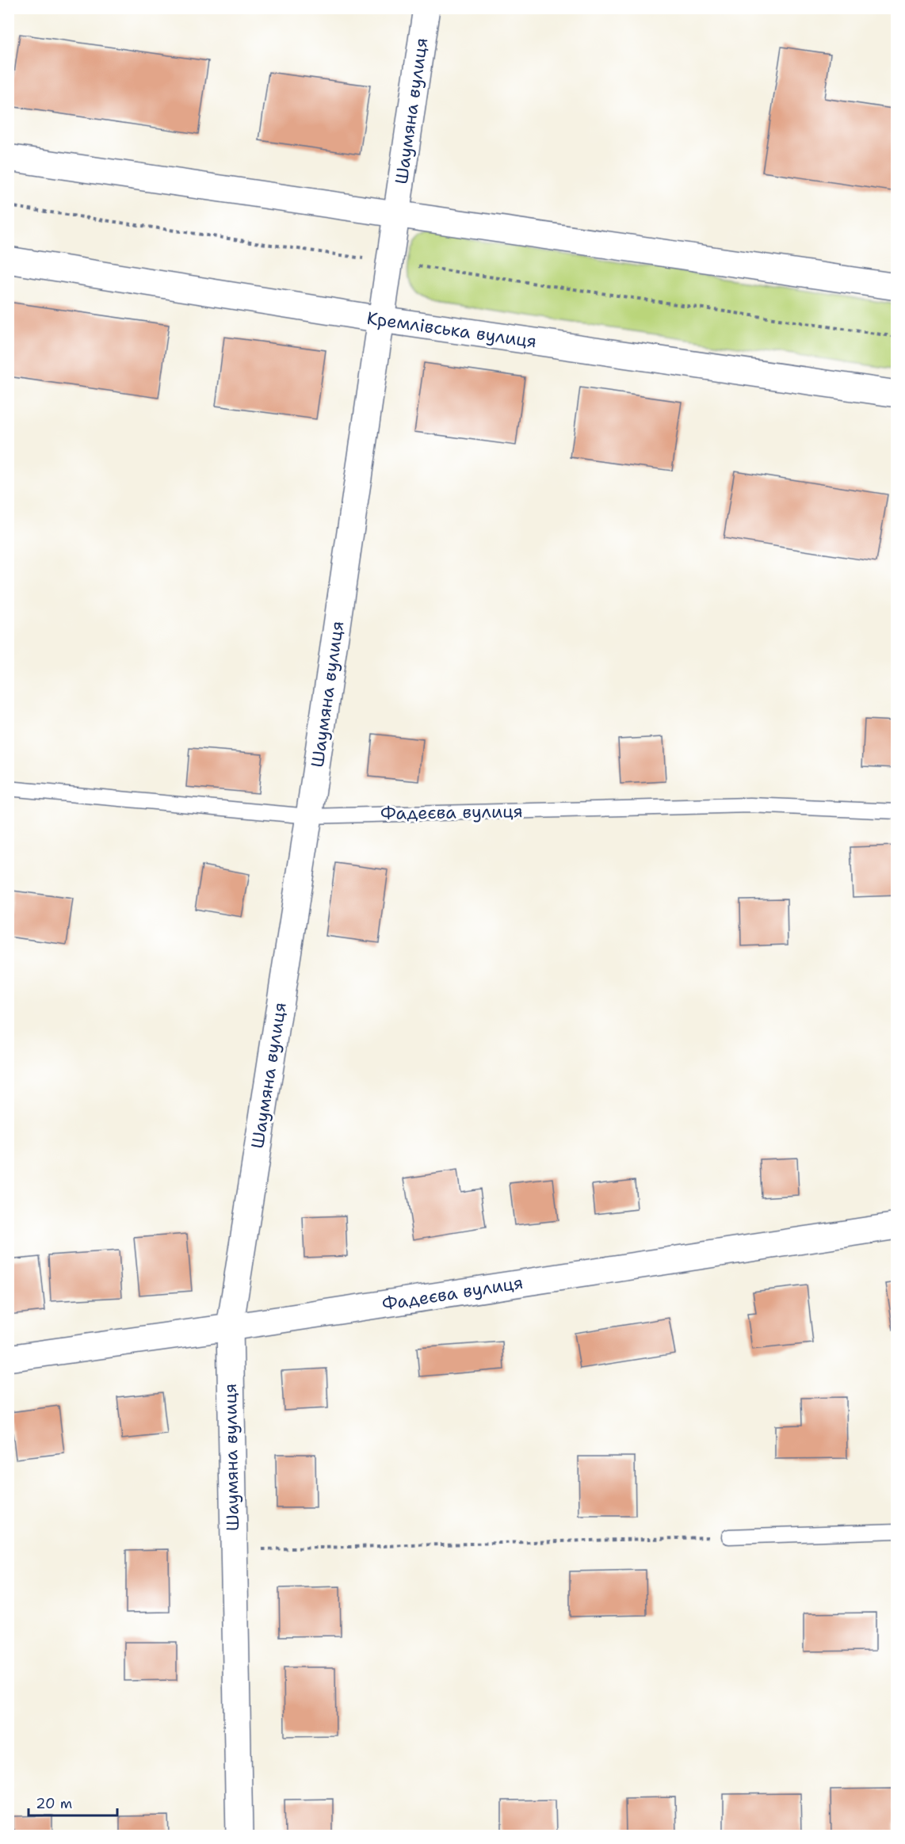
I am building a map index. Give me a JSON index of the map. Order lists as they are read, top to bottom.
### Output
{
  "streets": {
    "street": ["Шаумяна вулиця", "Кремлівська вулиця", "Фадеєва вулиця"]
  },
  "crossings": [
    ["Шаумяна вулиця", "Кремлівська вулиця"],
    ["Шаумяна вулиця", "Фадеєва вулиця"]
  ],
  "scale_bar": "20 m"
}
